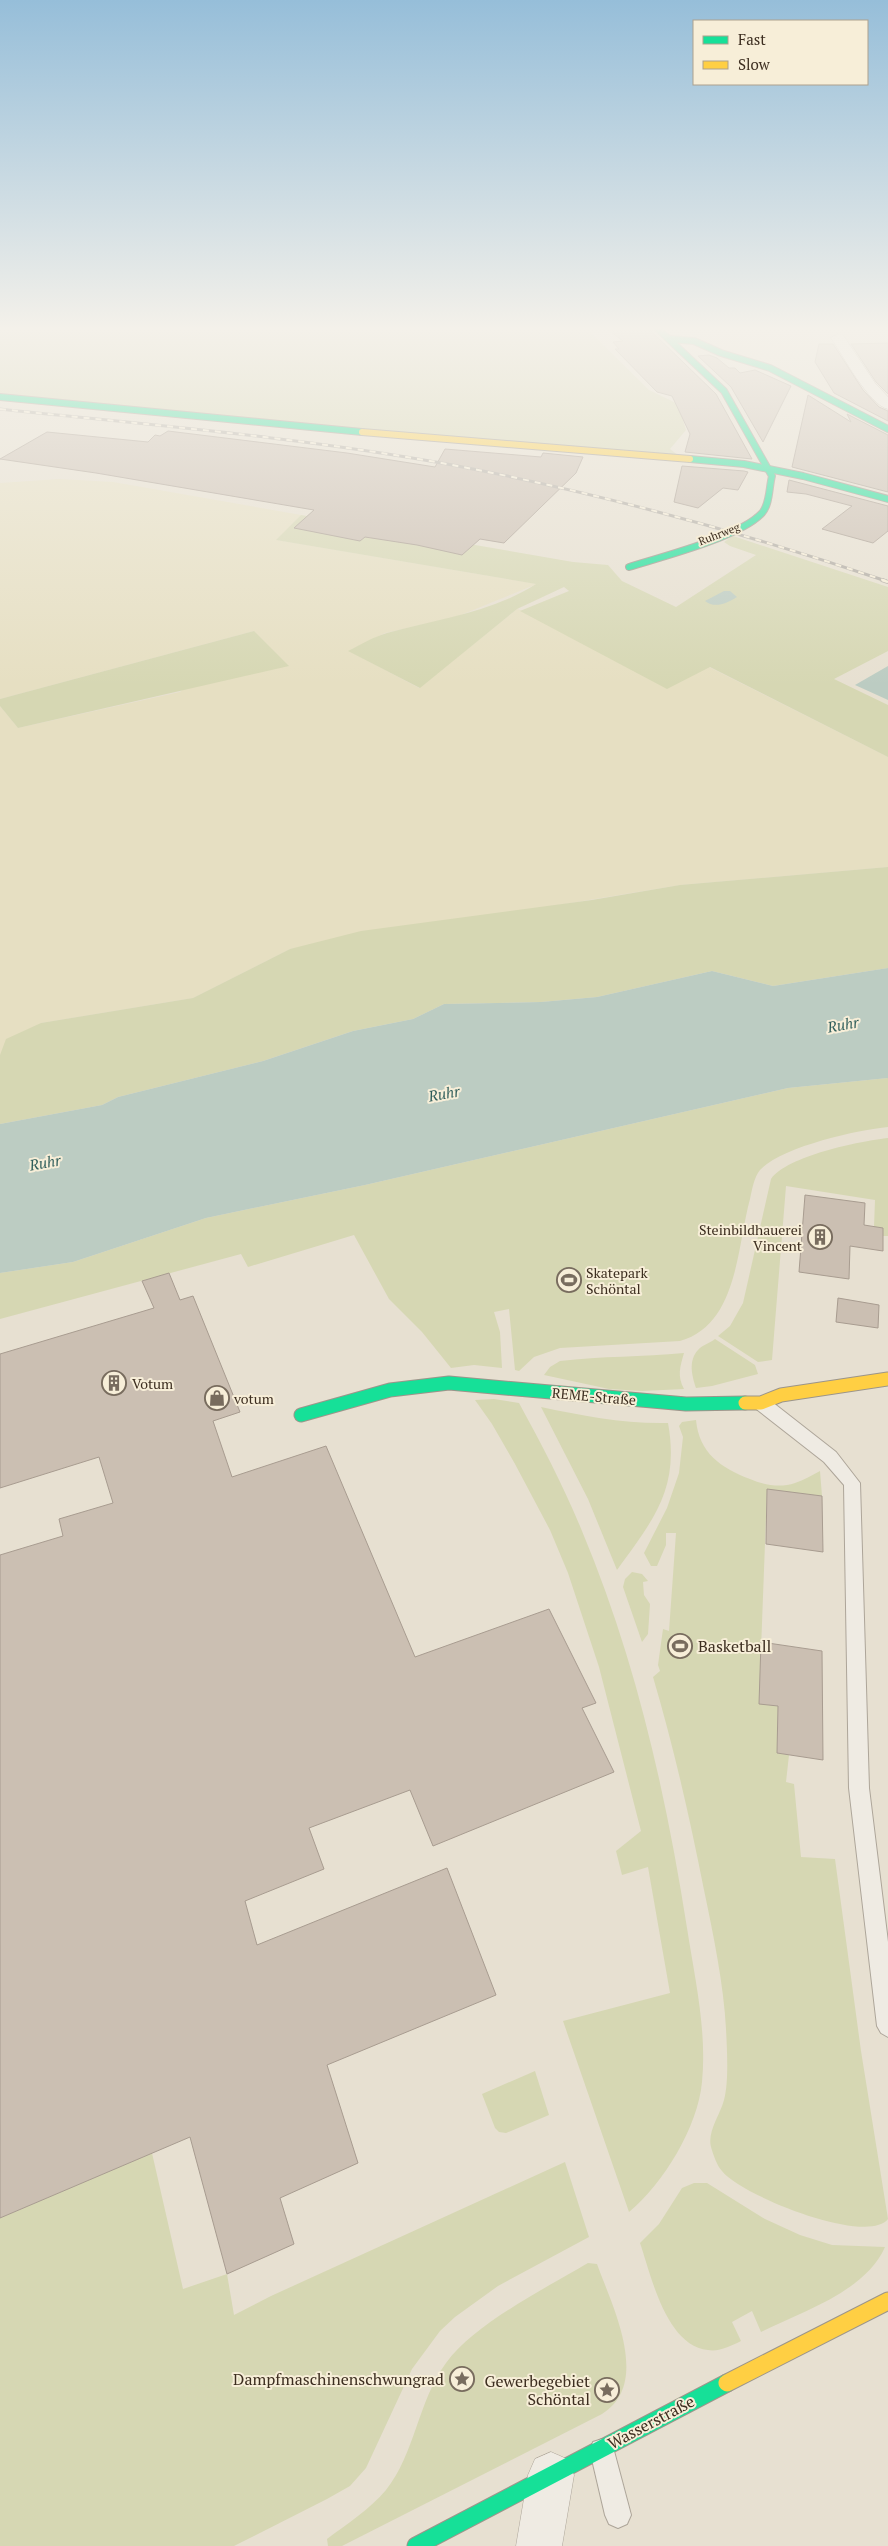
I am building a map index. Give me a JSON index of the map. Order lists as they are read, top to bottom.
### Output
{
  "streets": {
    "street": ["Ruhrweg", "REME-Straße", "Wasserstraße"]
  },
  "water": ["Ruhr"],
  "places": {
    "building": ["Steinbildhauerei Vincent", "Votum"],
    "sports": ["Skatepark Schöntal", "Basketball"],
    "shop": ["votum"],
    "place": ["Dampfmaschinenschwungrad", "Gewerbegebiet Schöntal"]
  },
  "legend": ["Fast", "Slow"]
}
